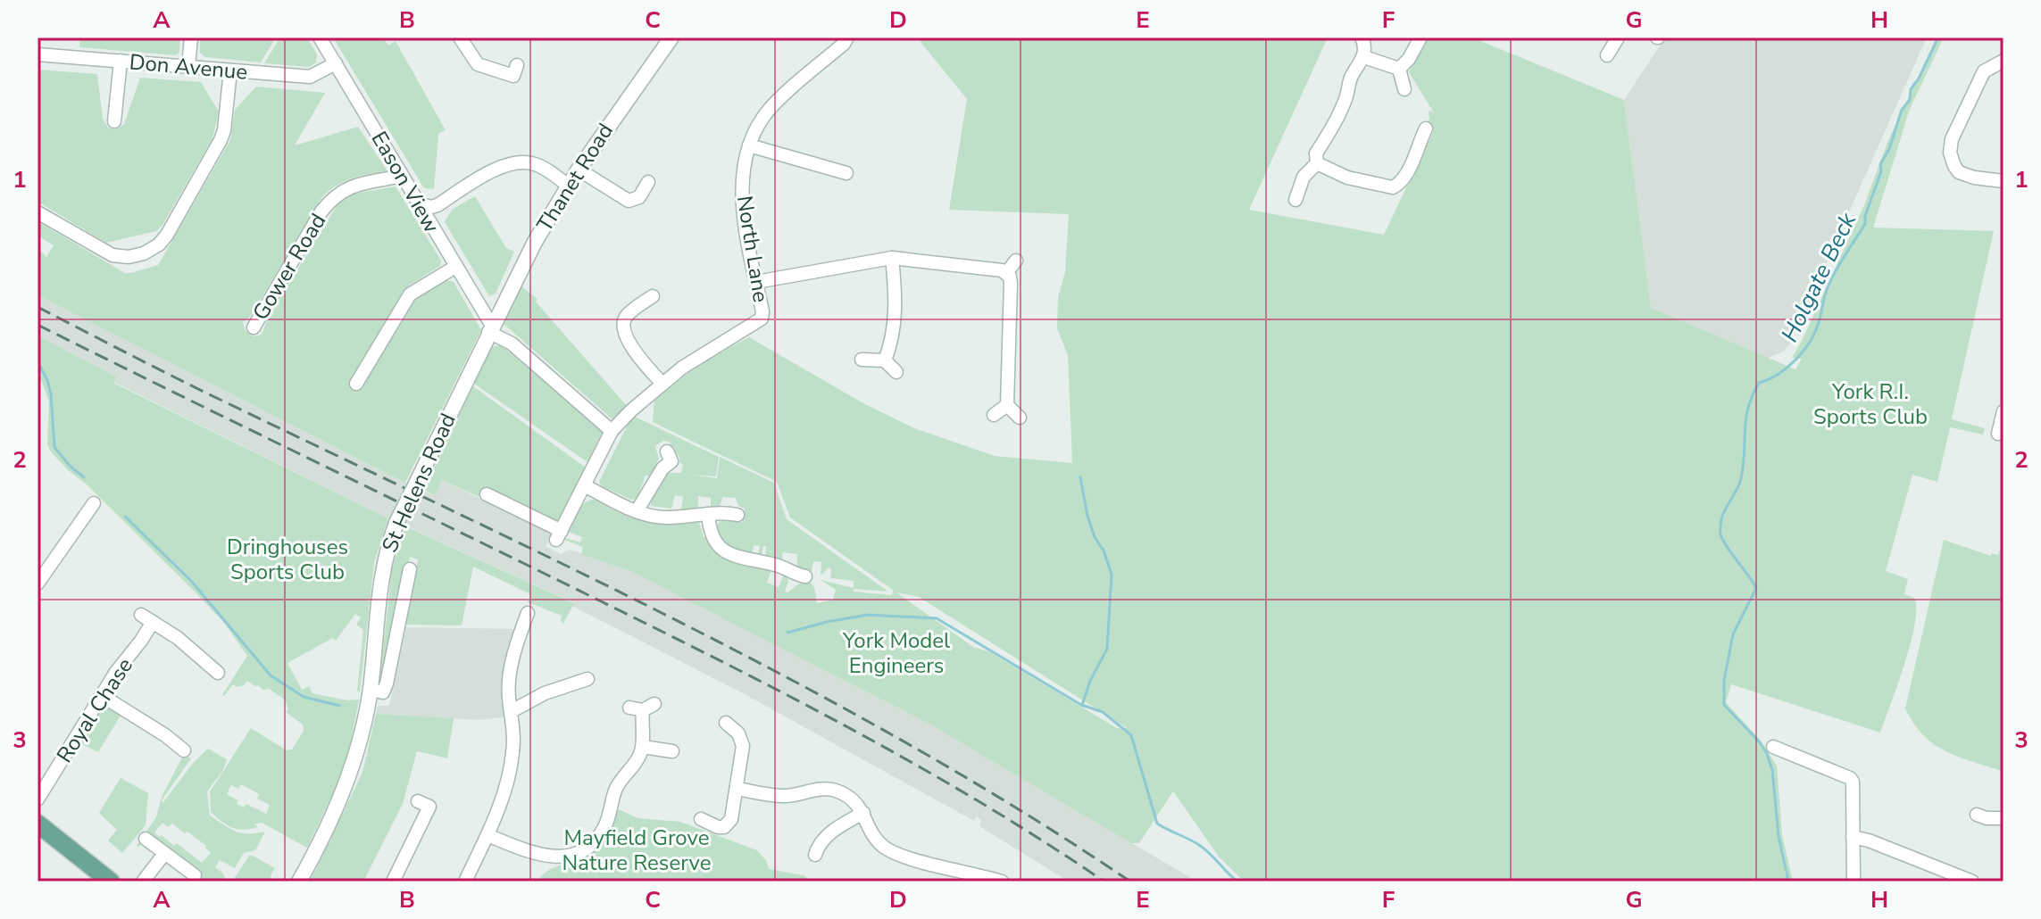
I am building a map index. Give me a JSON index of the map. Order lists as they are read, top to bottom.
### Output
{
  "streets": {
    "street": [
      "Don Avenue",
      "Thanet Road",
      "Eason View",
      "North Lane",
      "Gower Road",
      "St Helens Road",
      "Royal Chase"
    ]
  },
  "crossings": [
    ["Don Avenue", "Eason View"],
    ["Thanet Road", "Eason View"],
    ["Thanet Road", "St Helens Road"],
    ["Eason View", "Gower Road"],
    ["Eason View", "St Helens Road"]
  ],
  "water": ["Holgate Beck"],
  "parks": [
    "York R.I. Sports Club",
    "Dringhouses Sports Club",
    "York Model Engineers",
    "Mayfield Grove Nature Reserve"
  ],
  "grid": {
    "columns": [
      "A",
      "B",
      "C",
      "D",
      "E",
      "F",
      "G",
      "H"
    ],
    "rows": ["1", "2", "3"]
  }
}
